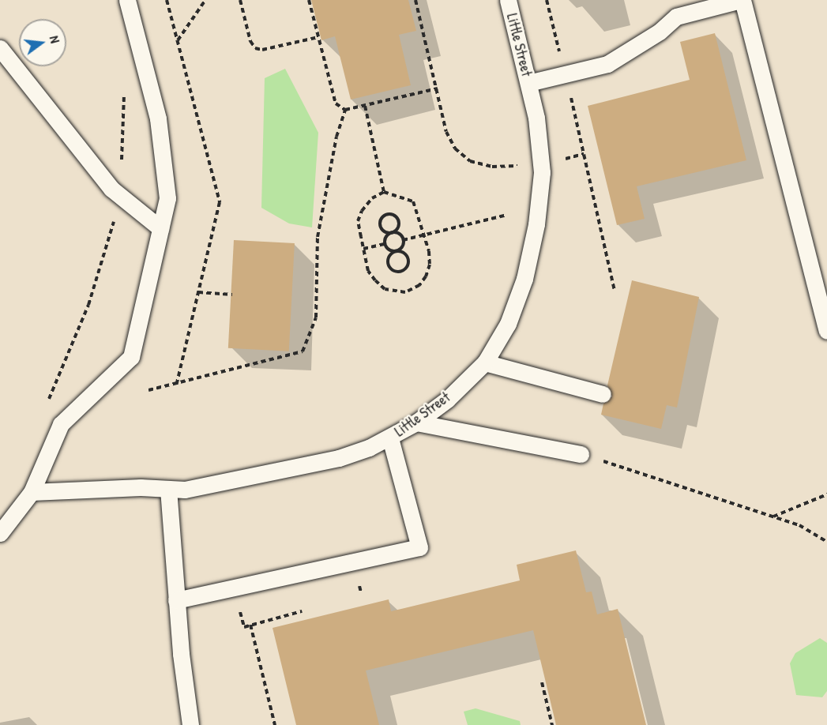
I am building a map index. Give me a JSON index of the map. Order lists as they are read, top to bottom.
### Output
{
  "streets": {
    "lane": ["Little Street"]
  },
  "north": "right"
}
